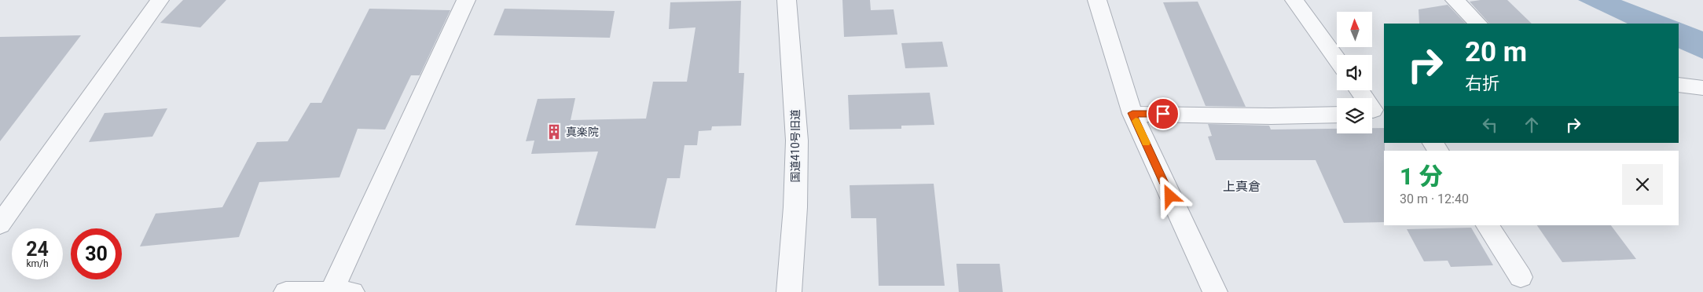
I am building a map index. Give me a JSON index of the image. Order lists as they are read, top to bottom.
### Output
{
  "streets": {
    "street": ["国道410号旧道"]
  },
  "districts": ["上真倉"],
  "places": {
    "building": ["真楽院"]
  },
  "north": "top",
  "page": {
    "turn": ["20 m", "右折"],
    "heading": ["1 分", "30 m · 12:40"],
    "speed": "24 km/h",
    "limit": "30"
  }
}
